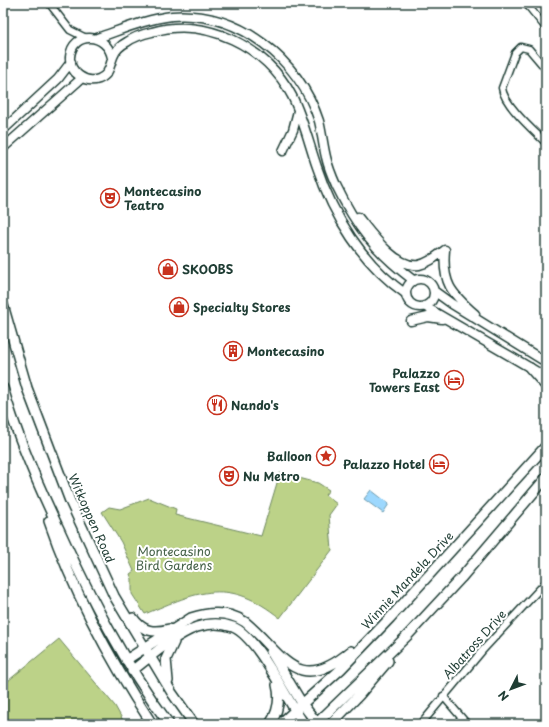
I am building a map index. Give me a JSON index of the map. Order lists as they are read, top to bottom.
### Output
{
  "streets": {
    "main road": ["Witkoppen Road", "Winnie Mandela Drive"],
    "street": ["Albatross Drive"]
  },
  "parks": ["Montecasino Bird Gardens"],
  "places": {
    "theatre": ["Montecasino Teatro", "Nu Metro"],
    "shop": ["SKOOBS", "Specialty Stores"],
    "building": ["Montecasino"],
    "hotel": ["Palazzo Towers East", "Palazzo Hotel"],
    "restaurant": ["Nando's"],
    "place": ["Balloon"]
  },
  "north": "bottom left"
}
